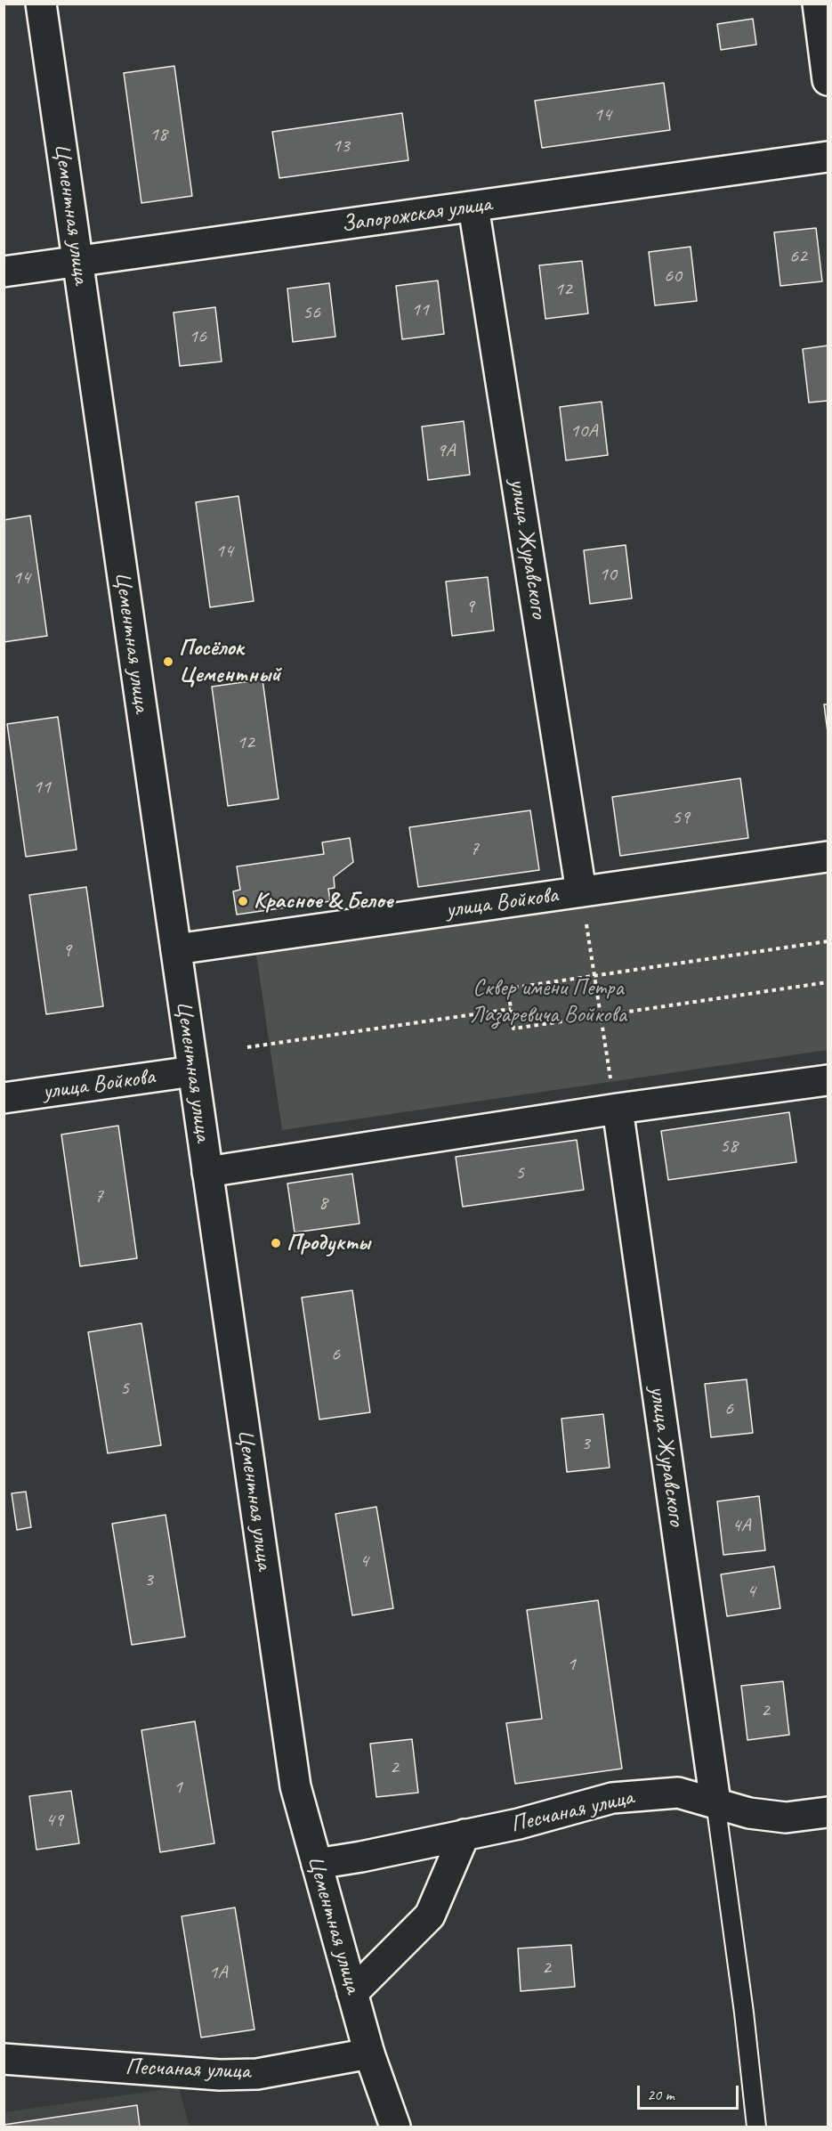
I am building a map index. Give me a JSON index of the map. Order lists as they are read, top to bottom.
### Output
{
  "streets": {
    "street": [
      "Цементная улица",
      "Запорожская улица",
      "улица Журавского",
      "улица Войкова",
      "Песчаная улица"
    ]
  },
  "crossings": [
    ["Цементная улица", "Запорожская улица"],
    ["Цементная улица", "улица Войкова"],
    ["Цементная улица", "Песчаная улица"],
    ["Запорожская улица", "улица Журавского"],
    ["улица Журавского", "улица Войкова"],
    ["улица Журавского", "Песчаная улица"]
  ],
  "parks": ["Сквер имени Петра Лазаревича Войкова"],
  "places": ["Посёлок Цементный", "Красное & Белое", "Продукты"],
  "house_numbers": [
    "14",
    "18",
    "13",
    "62",
    "60",
    "12",
    "11",
    "56",
    "16",
    "10А",
    "9А",
    "14",
    "10",
    "14",
    "9",
    "12",
    "11",
    "59",
    "7",
    "9",
    "58",
    "5",
    "7",
    "8",
    "6",
    "5",
    "6",
    "3",
    "4А",
    "4",
    "3",
    "4",
    "1",
    "2",
    "2",
    "1",
    "49",
    "2",
    "1А"
  ],
  "scale_bar": "20 m"
}
